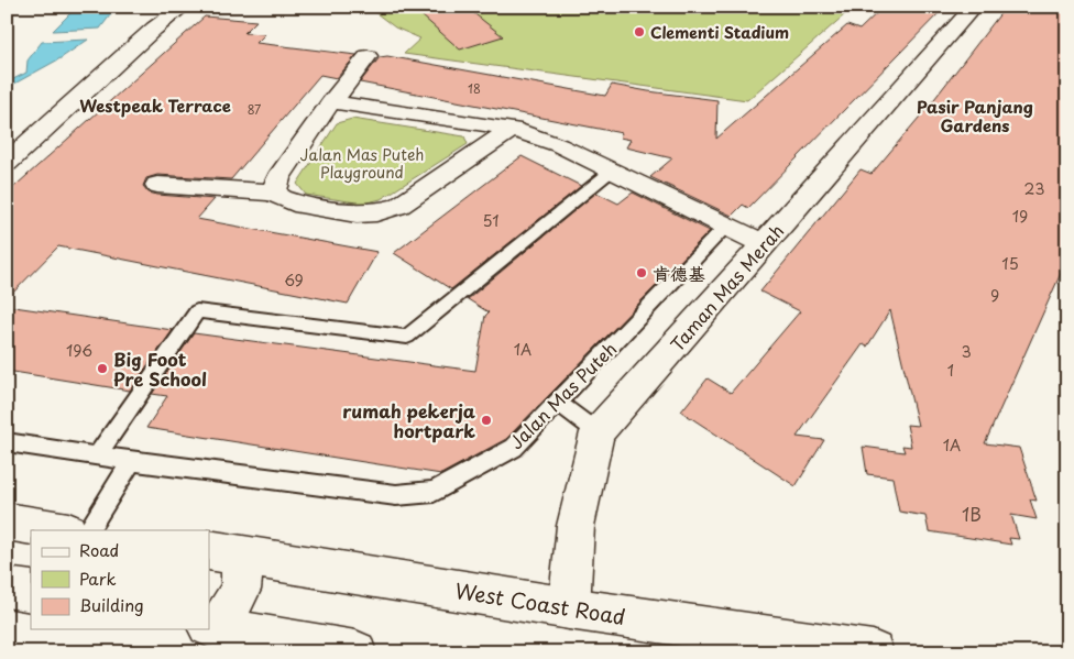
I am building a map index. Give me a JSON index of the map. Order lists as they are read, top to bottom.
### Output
{
  "streets": {
    "street": ["Taman Mas Merah", "West Coast Road"],
    "lane": ["Jalan Mas Puteh"]
  },
  "crossings": [
    ["Taman Mas Merah", "West Coast Road"]
  ],
  "districts": ["Westpeak Terrace", "Pasir Panjang Gardens"],
  "parks": ["Jalan Mas Puteh Playground"],
  "places": [
    "Clementi Stadium",
    "肯德基",
    "Big Foot Pre School",
    "rumah pekerja hortpark"
  ],
  "house_numbers": [
    "18",
    "87",
    "23",
    "19",
    "51",
    "15",
    "69",
    "9",
    "1A",
    "196",
    "3",
    "1",
    "1A",
    "1B"
  ],
  "legend": ["Road", "Park", "Building"]
}
